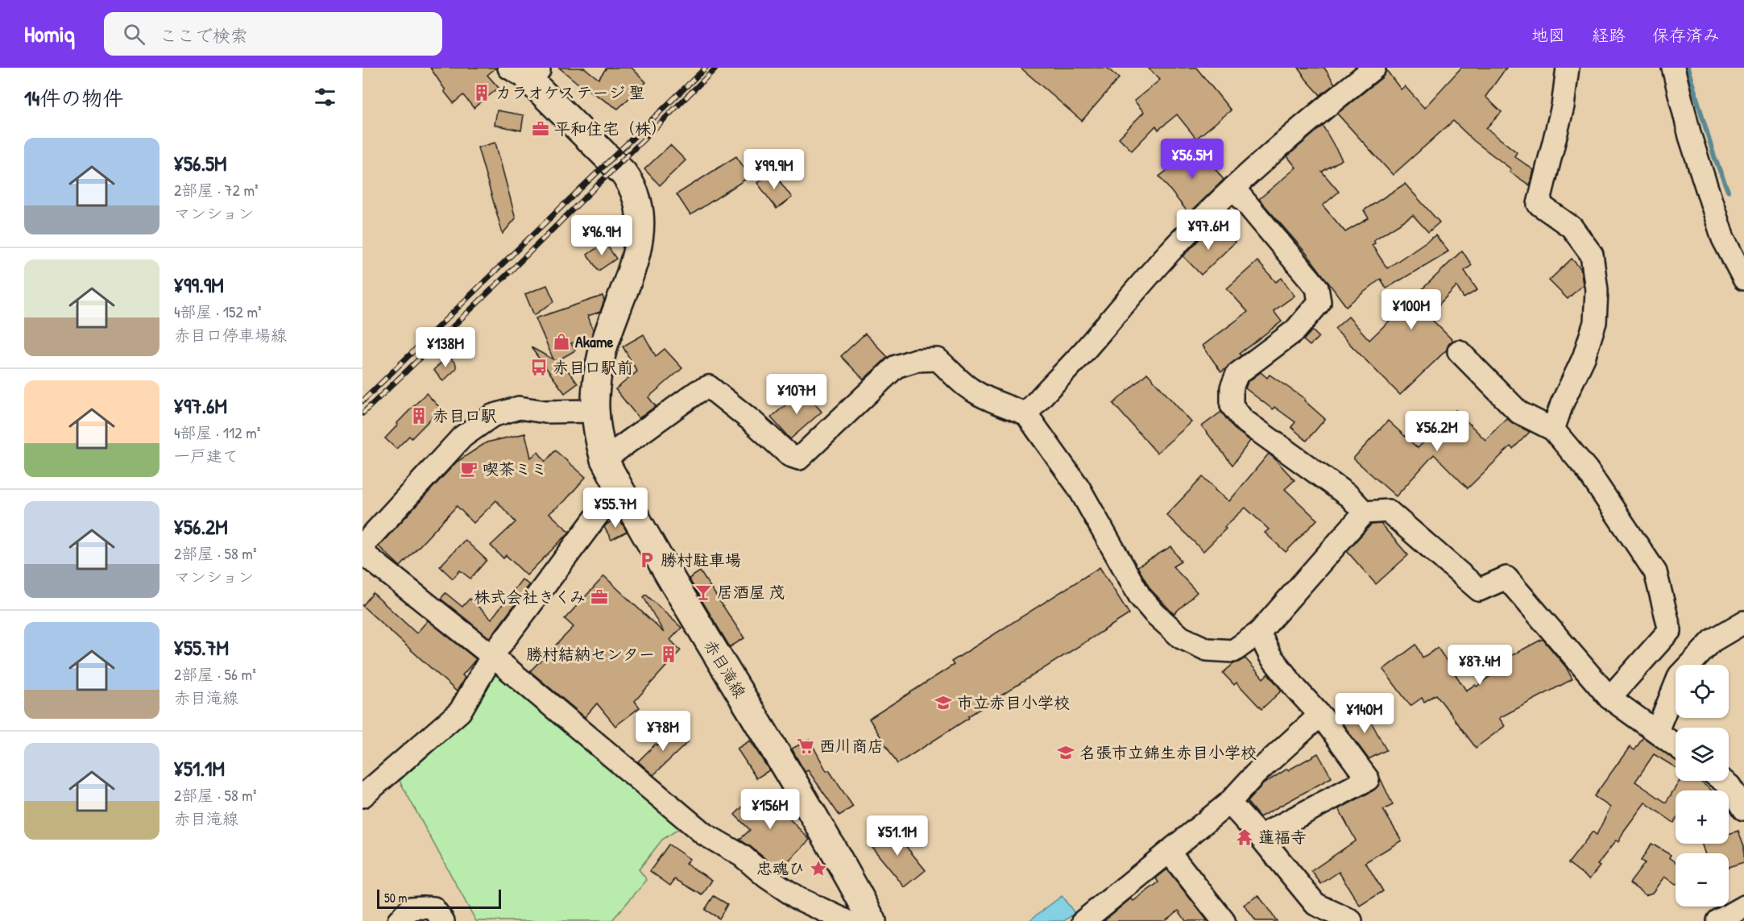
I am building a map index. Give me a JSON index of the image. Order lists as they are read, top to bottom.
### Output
{
  "streets": {
    "main road": ["赤目滝線"]
  },
  "places": {
    "building": ["カラオケステージ 聖", "赤目口駅", "勝村結納センター"],
    "office": ["平和住宅（株）", "株式会社きくみ"],
    "shop": ["Akame"],
    "bus stop": ["赤目口駅前"],
    "cafe": ["喫茶ミミ"],
    "parking": ["勝村駐車場"],
    "bar": ["居酒屋 茂"],
    "school or university": ["市立赤目小学校", "名張市立錦生赤目小学校"],
    "supermarket": ["西川商店"],
    "temple": ["蓮福寺"],
    "place": ["忠魂ひ"]
  },
  "scale_bar": "50 m",
  "page": {
    "header": "Homiq",
    "search": "ここで検索",
    "nav": ["地図", "経路", "保存済み"],
    "heading": "14件の物件",
    "list": [
      {
        "name": "¥56.5M",
        "note": "2部屋 · 72 m² · マンション"
      },
      {
        "name": "¥99.9M",
        "note": "4部屋 · 152 m² · 赤目口停車場線"
      },
      {
        "name": "¥97.6M",
        "note": "4部屋 · 112 m² · 一戸建て"
      },
      {
        "name": "¥56.2M",
        "note": "2部屋 · 58 m² · マンション"
      },
      {
        "name": "¥55.7M",
        "note": "2部屋 · 56 m² · 赤目滝線"
      },
      {
        "name": "¥51.1M",
        "note": "2部屋 · 58 m² · 赤目滝線"
      }
    ],
    "price": [
      "¥56.5M",
      "¥99.9M",
      "¥97.6M",
      "¥96.9M",
      "¥100M",
      "¥138M",
      "¥107M",
      "¥56.2M",
      "¥55.7M",
      "¥87.4M",
      "¥140M",
      "¥78M",
      "¥156M",
      "¥51.1M"
    ],
    "map_buttons": ["+", "−"],
    "scale": "50 m"
  }
}
